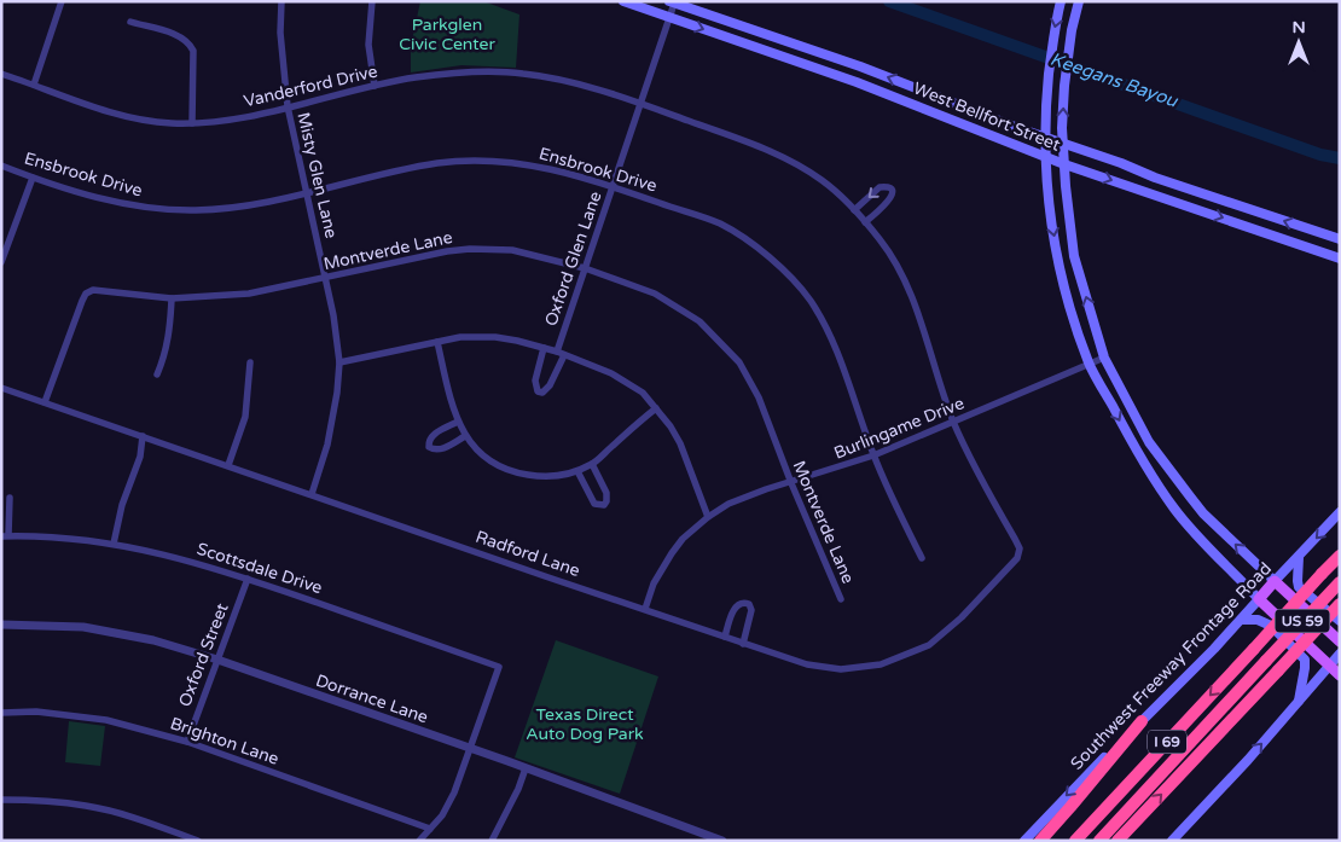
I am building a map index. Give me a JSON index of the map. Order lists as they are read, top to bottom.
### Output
{
  "streets": {
    "highway": ["US 59", "I 69"],
    "main road": ["West Bellfort Street", "Southwest Freeway Frontage Road"],
    "street": [
      "Vanderford Drive",
      "Ensbrook Drive",
      "Misty Glen Lane",
      "Montverde Lane",
      "Oxford Glen Lane",
      "Burlingame Drive",
      "Radford Lane",
      "Scottsdale Drive",
      "Oxford Street",
      "Dorrance Lane",
      "Brighton Lane"
    ]
  },
  "crossings": [
    ["Vanderford Drive", "Misty Glen Lane"],
    ["Vanderford Drive", "Oxford Glen Lane"],
    ["Vanderford Drive", "Burlingame Drive"],
    ["Vanderford Drive", "Radford Lane"],
    ["West Bellfort Street", "Oxford Glen Lane"],
    ["Ensbrook Drive", "Misty Glen Lane"],
    ["Ensbrook Drive", "Oxford Glen Lane"],
    ["Ensbrook Drive", "Burlingame Drive"],
    ["Misty Glen Lane", "Montverde Lane"],
    ["Misty Glen Lane", "Radford Lane"],
    ["Montverde Lane", "Oxford Glen Lane"],
    ["Montverde Lane", "Burlingame Drive"],
    ["Montverde Lane", "Radford Lane"],
    ["Burlingame Drive", "Radford Lane"],
    ["Scottsdale Drive", "Oxford Street"],
    ["Scottsdale Drive", "Dorrance Lane"],
    ["Oxford Street", "Dorrance Lane"],
    ["Oxford Street", "Brighton Lane"]
  ],
  "one_way": ["Southwest Freeway Frontage Road"],
  "water": ["Keegans Bayou"],
  "parks": ["Parkglen Civic Center", "Texas Direct Auto Dog Park"],
  "north": "top"
}
